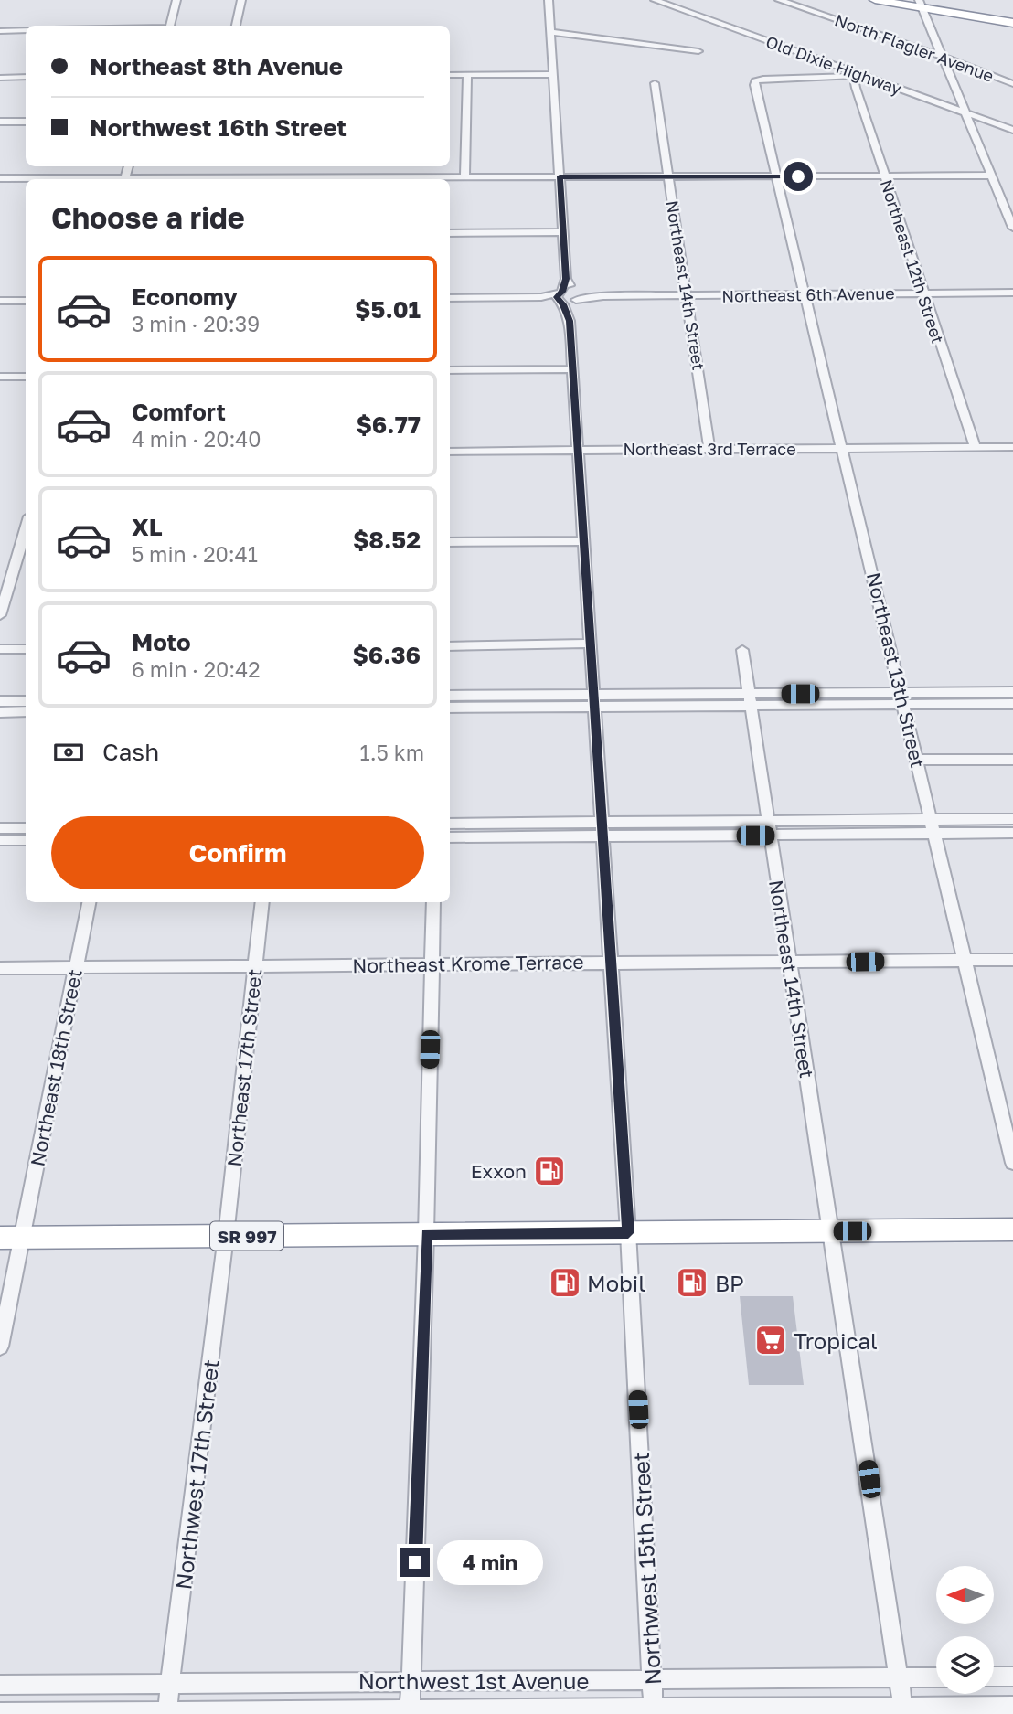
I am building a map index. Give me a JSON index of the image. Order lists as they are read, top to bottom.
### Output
{
  "streets": {
    "highway": ["SR 997"],
    "street": [
      "North Flagler Avenue",
      "Old Dixie Highway",
      "Northeast 12th Street",
      "Northeast 14th Street",
      "Northeast 6th Avenue",
      "Northeast 3rd Terrace",
      "Northeast 13th Street",
      "Northeast Krome Terrace",
      "Northeast 18th Street",
      "Northeast 17th Street",
      "Northwest 17th Street",
      "Northwest 15th Street",
      "Northwest 1st Avenue"
    ]
  },
  "crossings": [
    ["Old Dixie Highway", "Northeast 12th Street"],
    ["Old Dixie Highway", "Northeast 13th Street"],
    ["Northeast 12th Street", "Northeast 6th Avenue"],
    ["Northeast 12th Street", "Northeast 3rd Terrace"],
    ["Northeast 12th Street", "Northeast 13th Street"],
    ["Northeast 14th Street", "Northeast 6th Avenue"],
    ["Northeast 14th Street", "Northeast 3rd Terrace"],
    ["Northeast 14th Street", "Northeast Krome Terrace"],
    ["Northeast 14th Street", "SR 997"],
    ["Northeast 14th Street", "Northwest 1st Avenue"],
    ["Northeast 6th Avenue", "Northeast 13th Street"],
    ["Northeast 3rd Terrace", "Northeast 13th Street"],
    ["Northeast 3rd Terrace", "Northwest 15th Street"],
    ["Northeast 13th Street", "Northeast Krome Terrace"],
    ["Northeast Krome Terrace", "Northeast 18th Street"],
    ["Northeast Krome Terrace", "Northeast 17th Street"],
    ["Northeast Krome Terrace", "Northwest 15th Street"],
    ["Northeast 18th Street", "SR 997"],
    ["Northeast 17th Street", "SR 997"],
    ["Northeast 17th Street", "Northwest 17th Street"],
    ["SR 997", "Northwest 17th Street"],
    ["SR 997", "Northwest 15th Street"],
    ["Northwest 17th Street", "Northwest 1st Avenue"],
    ["Northwest 15th Street", "Northwest 1st Avenue"]
  ],
  "places": {
    "fuel station": ["Exxon", "Mobil", "BP"],
    "supermarket": ["Tropical"]
  },
  "north": "left",
  "page": {
    "banner": ["Northeast 8th Avenue", "Northwest 16th Street"],
    "heading": "Choose a ride",
    "list": [
      {
        "name": "Economy",
        "note": "3 min · 20:39",
        "value": "$5.01"
      },
      {
        "name": "Comfort",
        "note": "4 min · 20:40",
        "value": "$6.77"
      },
      {
        "name": "XL",
        "note": "5 min · 20:41",
        "value": "$8.52"
      },
      {
        "name": "Moto",
        "note": "6 min · 20:42",
        "value": "$6.36"
      }
    ],
    "pay": ["Cash", "1.5 km"],
    "buttons": "Confirm",
    "bubble": "4 min"
  }
}
